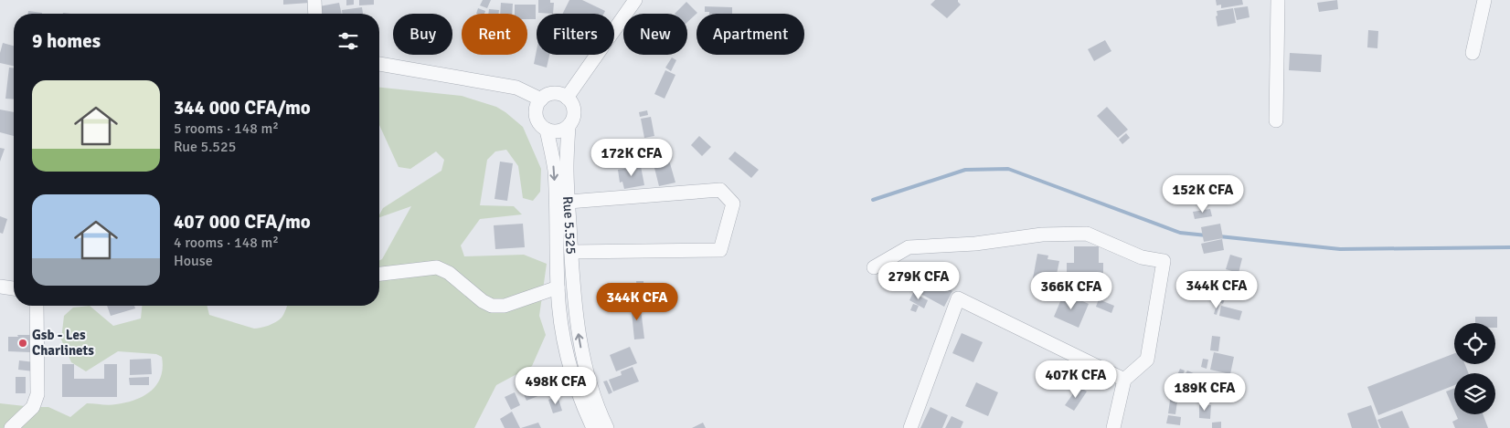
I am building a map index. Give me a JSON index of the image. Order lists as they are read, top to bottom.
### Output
{
  "streets": {
    "street": ["Rue 5.525"]
  },
  "places": ["Gsb - Les Charlinets"],
  "page": {
    "chip": [
      "Buy",
      "Rent",
      "Filters",
      "New",
      "Apartment"
    ],
    "heading": "9 homes",
    "list": [
      {
        "name": "344 000 CFA/mo",
        "note": "5 rooms · 148 m² · Rue 5.525"
      },
      {
        "name": "407 000 CFA/mo",
        "note": "4 rooms · 148 m² · House"
      }
    ],
    "price": [
      "172K CFA",
      "152K CFA",
      "279K CFA",
      "344K CFA",
      "366K CFA",
      "344K CFA",
      "407K CFA",
      "498K CFA",
      "189K CFA"
    ]
  }
}
